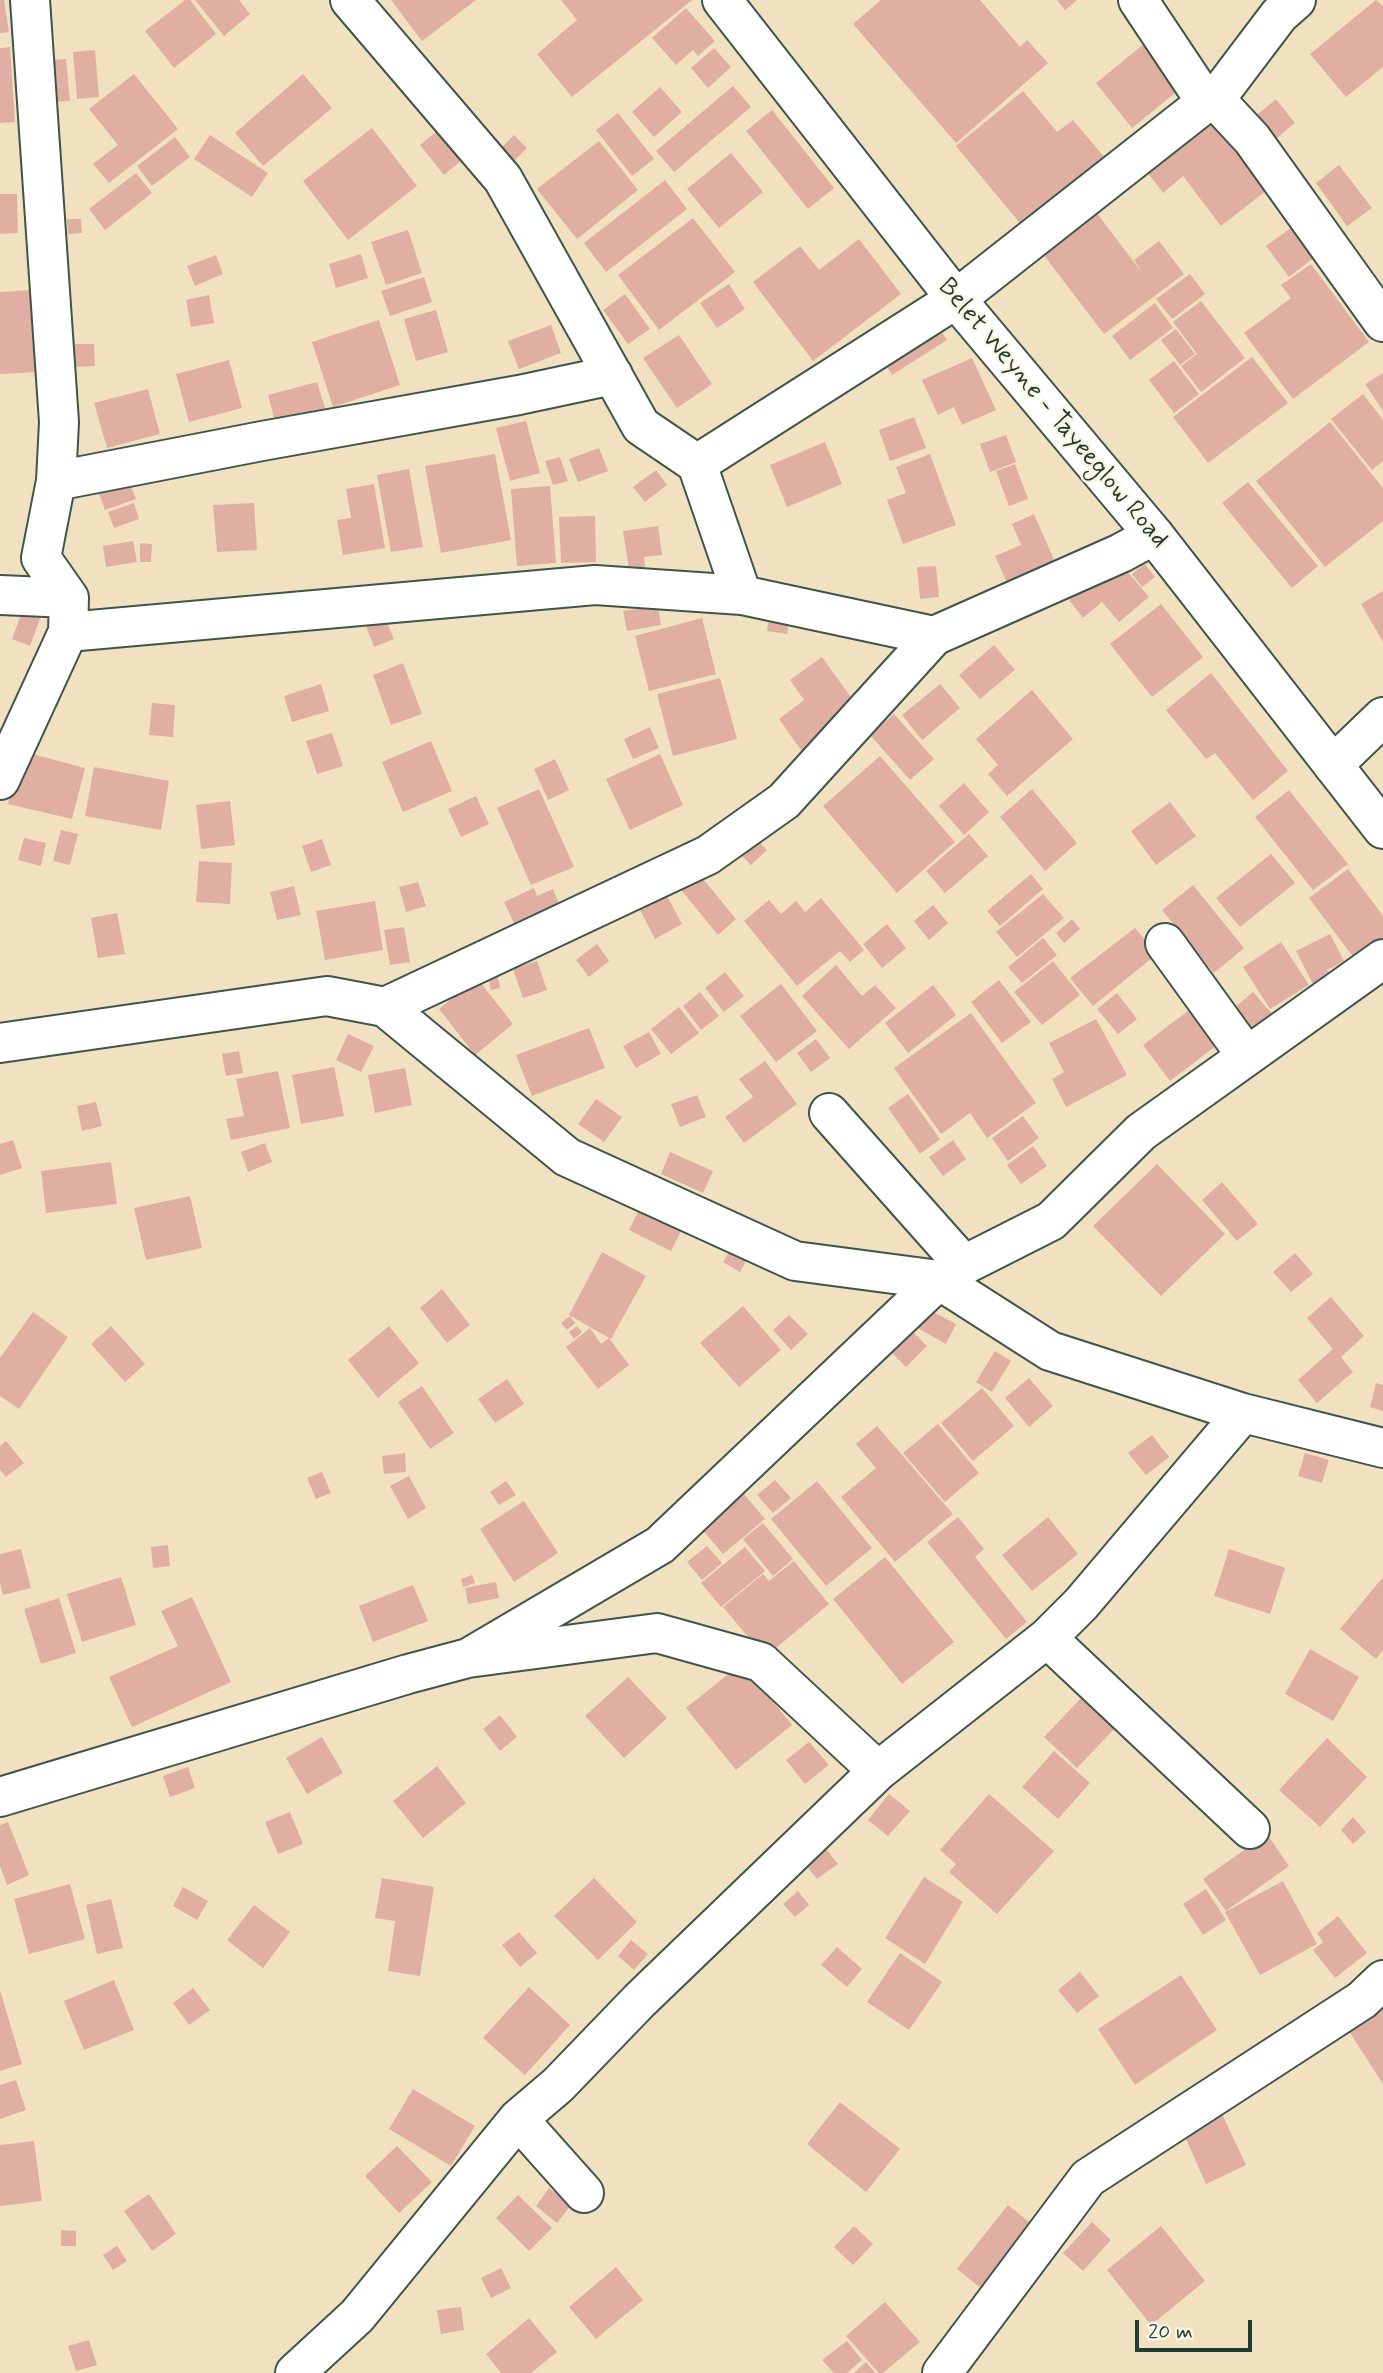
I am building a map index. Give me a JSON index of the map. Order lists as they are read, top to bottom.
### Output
{
  "streets": {
    "street": ["Belet Weyne - Tayeeglow Road"]
  },
  "scale_bar": "20 m"
}
